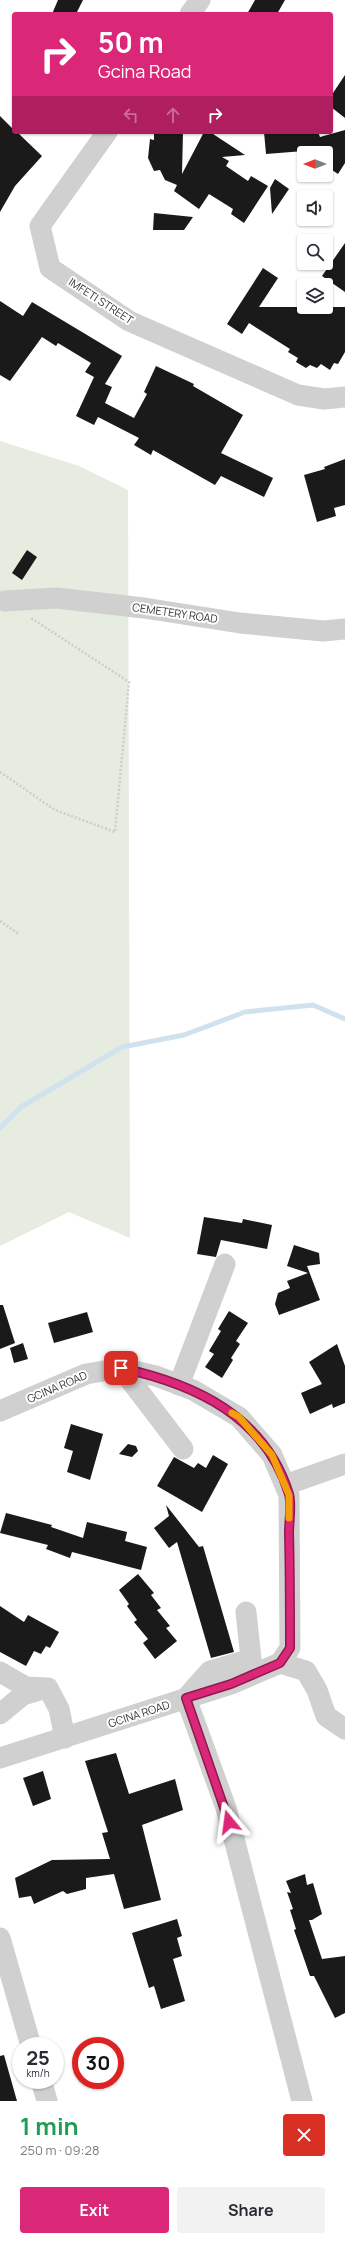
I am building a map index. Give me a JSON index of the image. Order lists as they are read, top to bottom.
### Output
{
  "streets": {
    "street": ["IMFETI STREET", "CEMETERY ROAD", "GCINA ROAD"]
  },
  "north": "left",
  "page": {
    "turn": ["50 m", "Gcina Road"],
    "speed": "25 km/h",
    "limit": "30",
    "heading": ["1 min", "250 m · 09:28"],
    "buttons": ["Exit", "Share"]
  }
}
